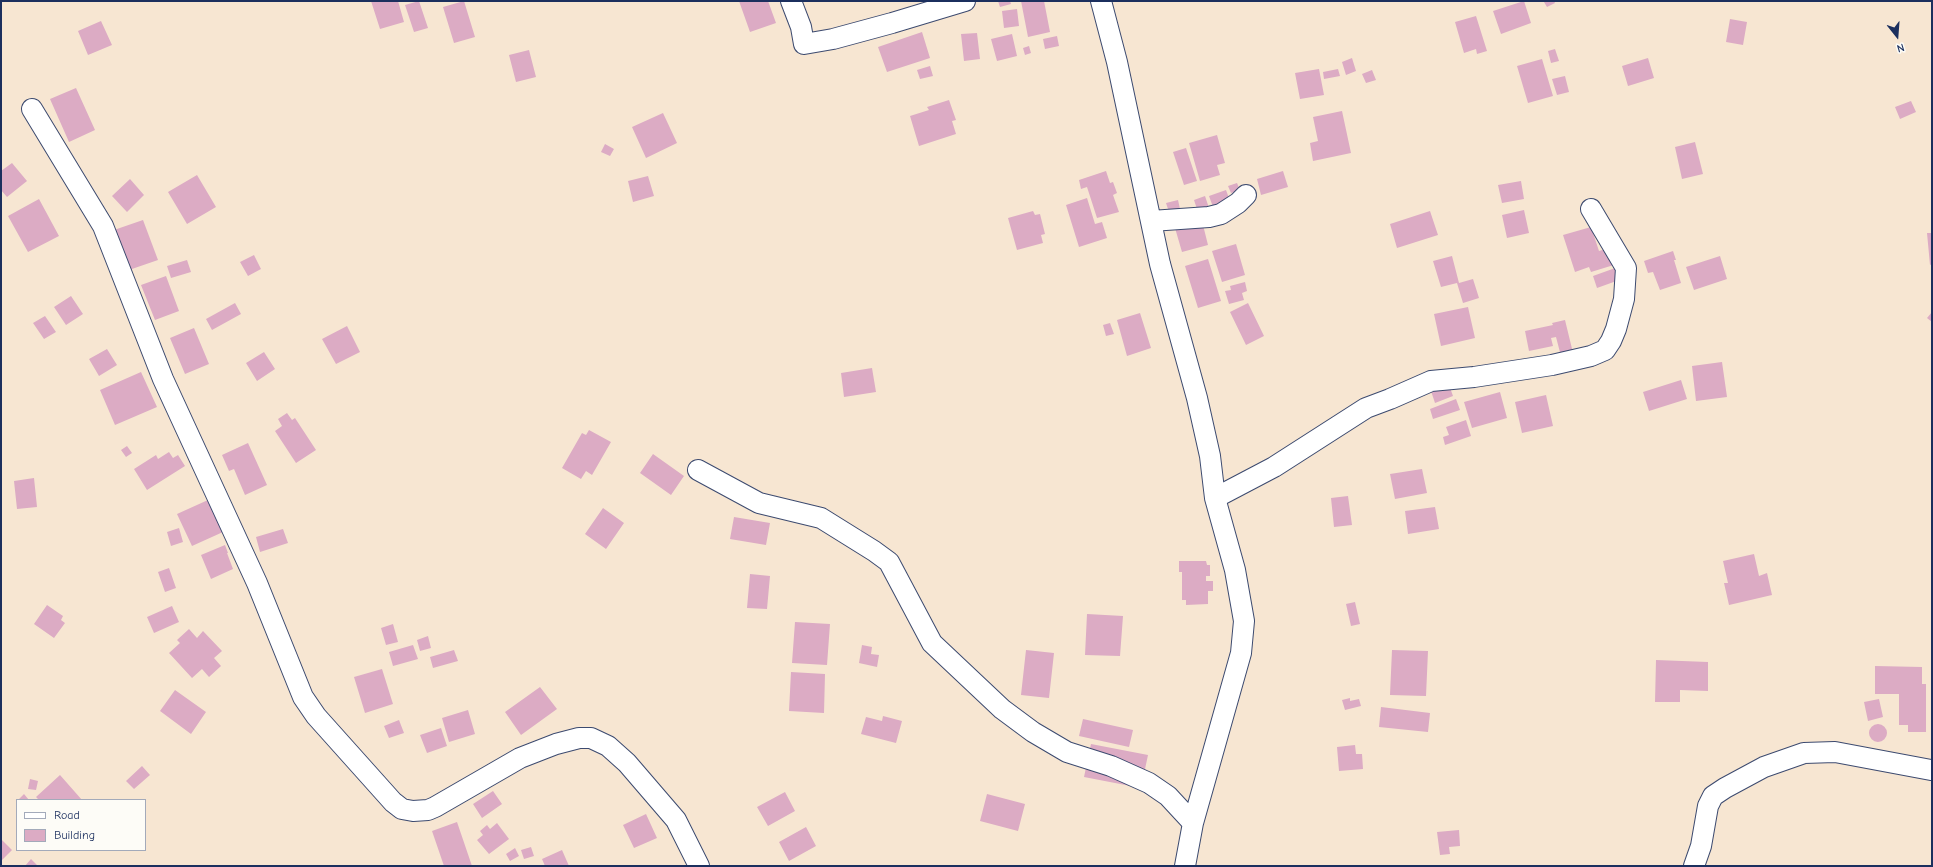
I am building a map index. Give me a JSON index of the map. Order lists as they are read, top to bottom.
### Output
{
  "legend": ["Road", "Building"],
  "north": "bottom"
}
